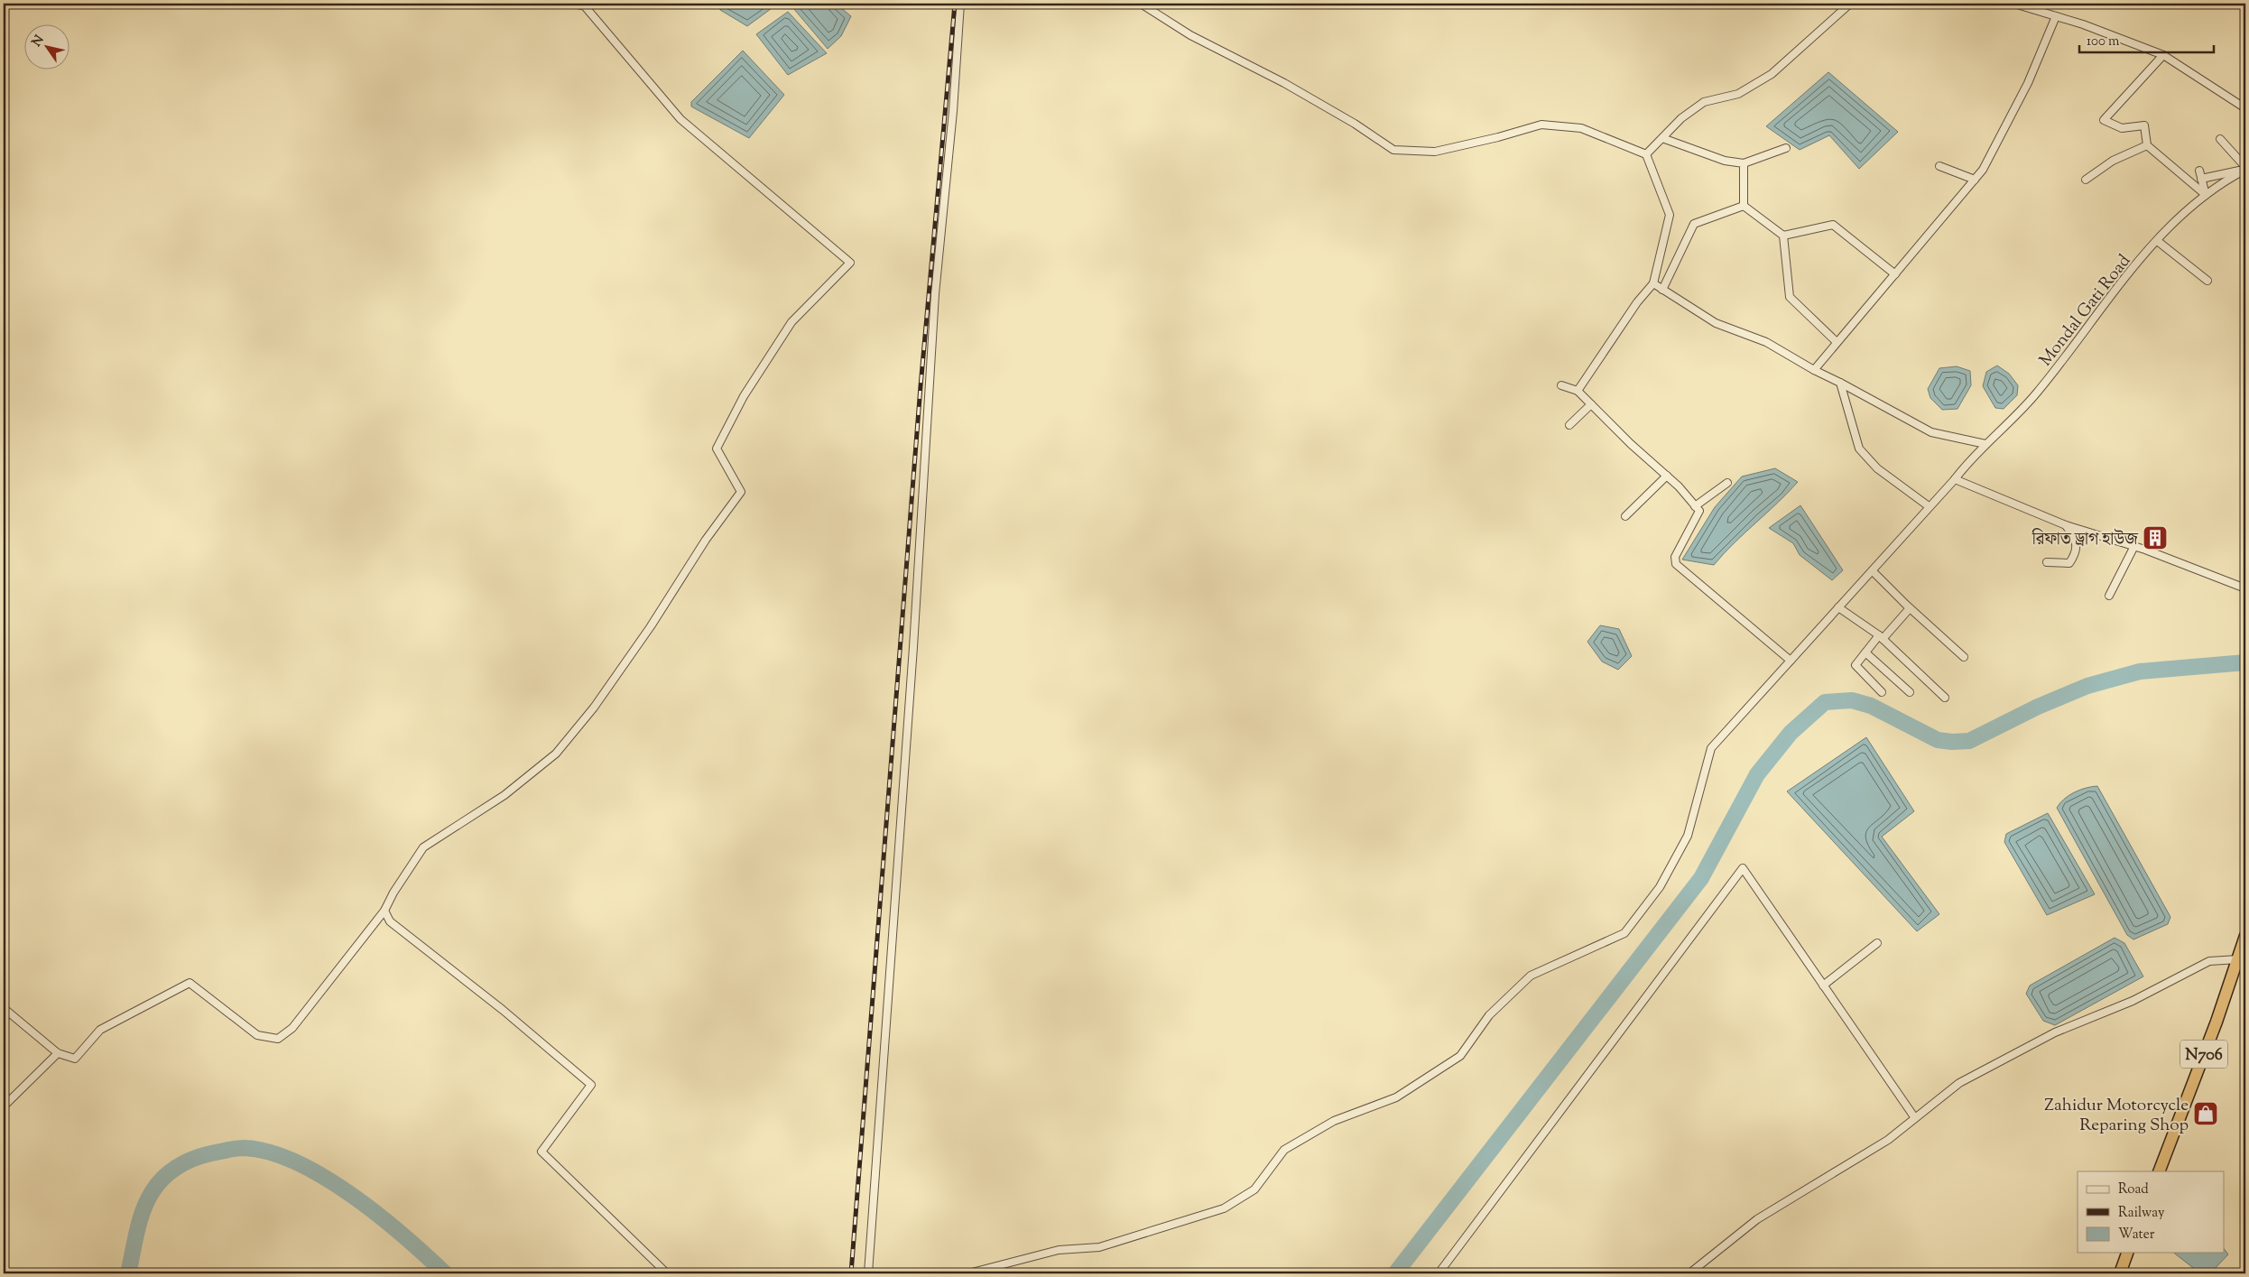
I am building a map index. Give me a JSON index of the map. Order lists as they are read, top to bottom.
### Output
{
  "streets": {
    "highway": ["N706"],
    "street": ["Mondal Gati Road"]
  },
  "places": {
    "building": ["রিফাত ড্রাগ হাউজ"],
    "shop": ["Zahidur Motorcycle Reparing Shop"]
  },
  "legend": ["Road", "Railway", "Water"],
  "scale_bar": "100 m",
  "north": "top left"
}
